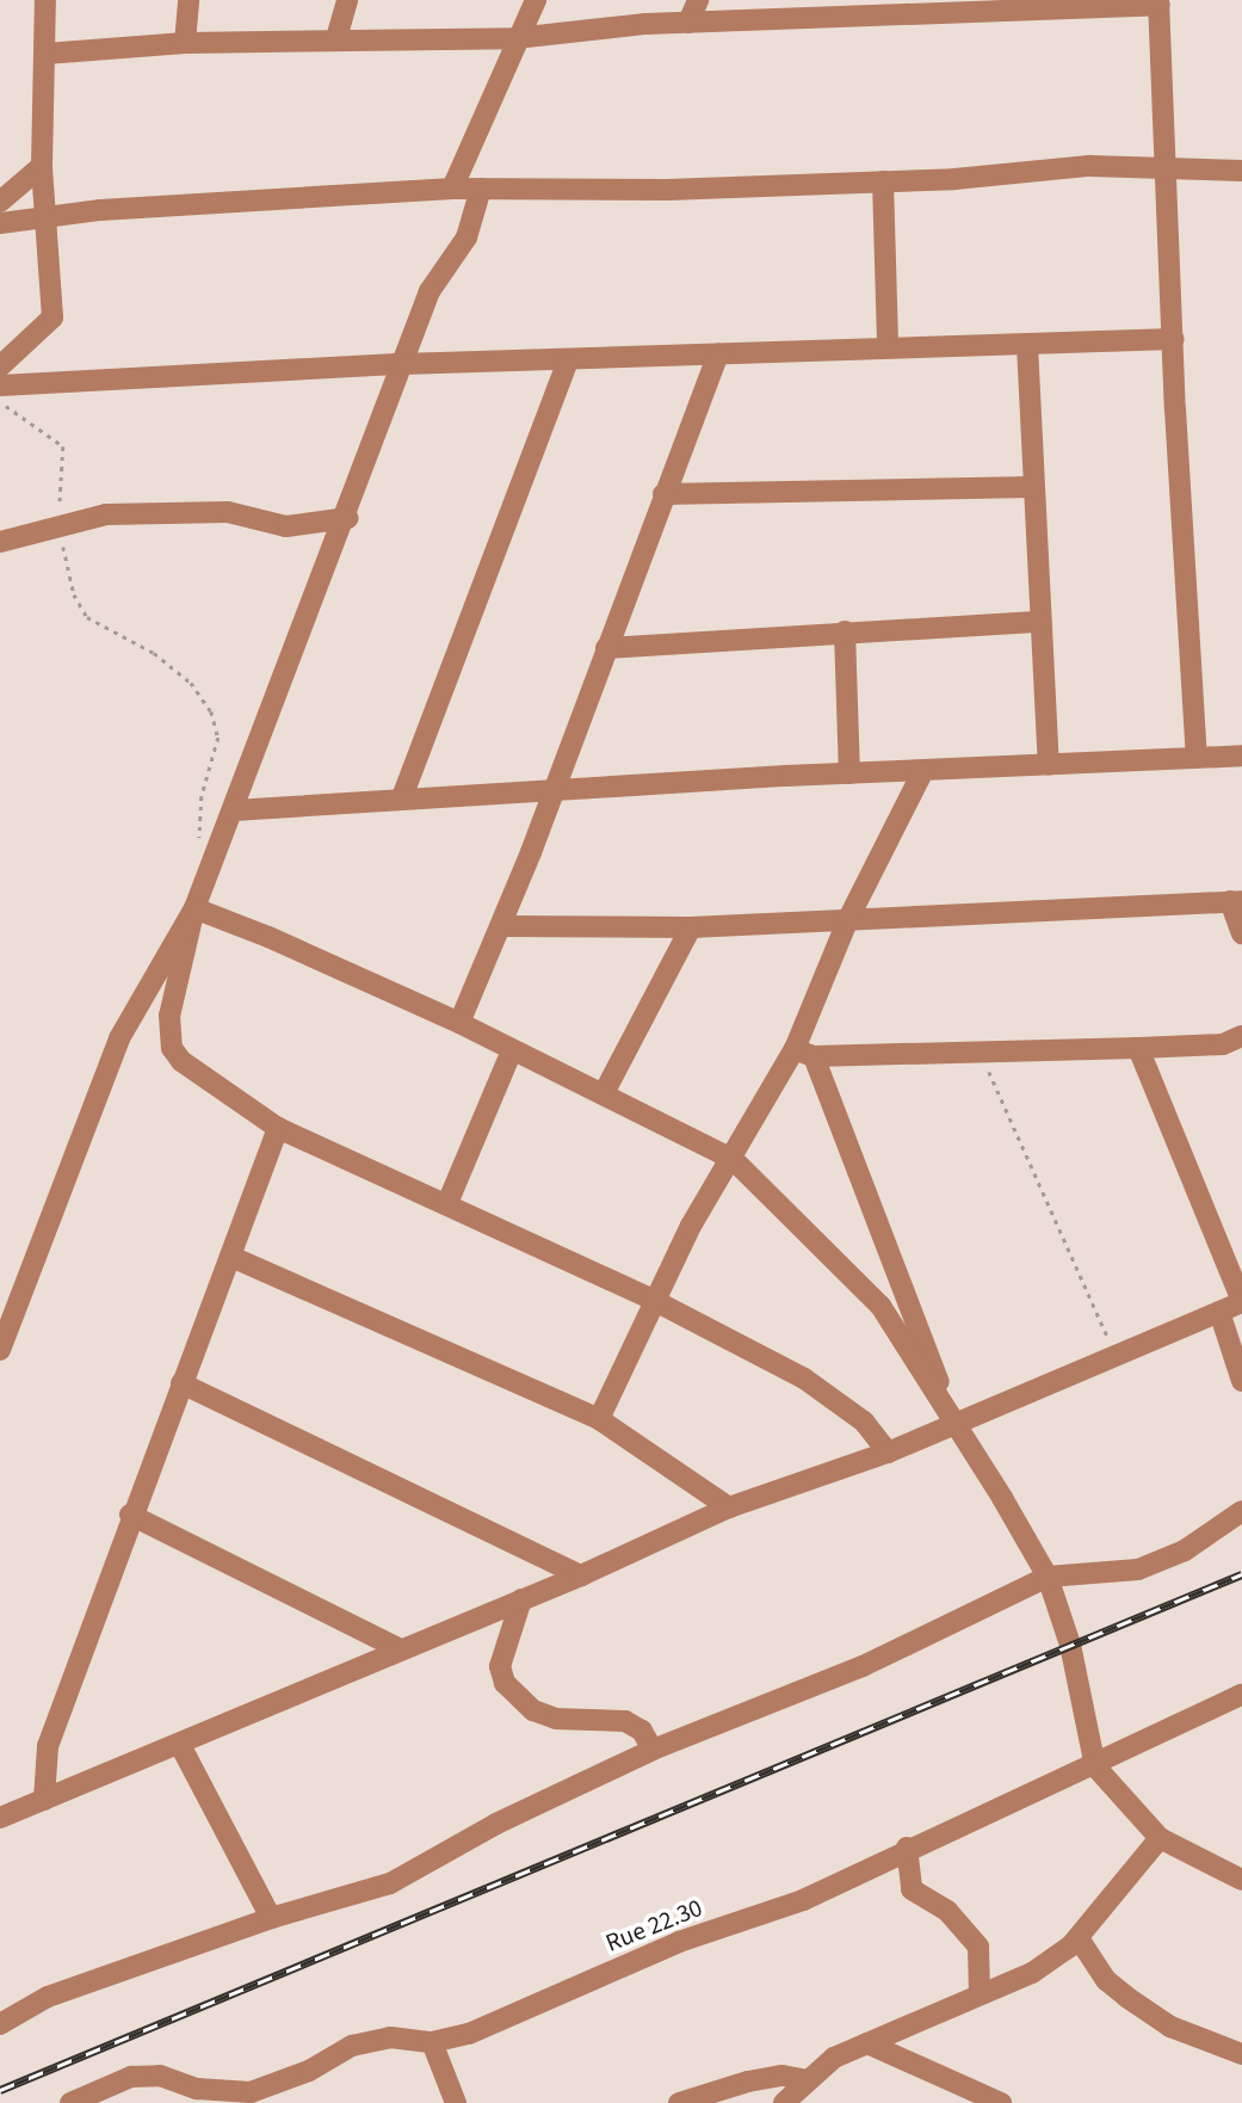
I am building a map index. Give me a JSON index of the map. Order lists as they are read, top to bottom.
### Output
{
  "streets": {
    "street": ["Rue 22.30"]
  }
}
